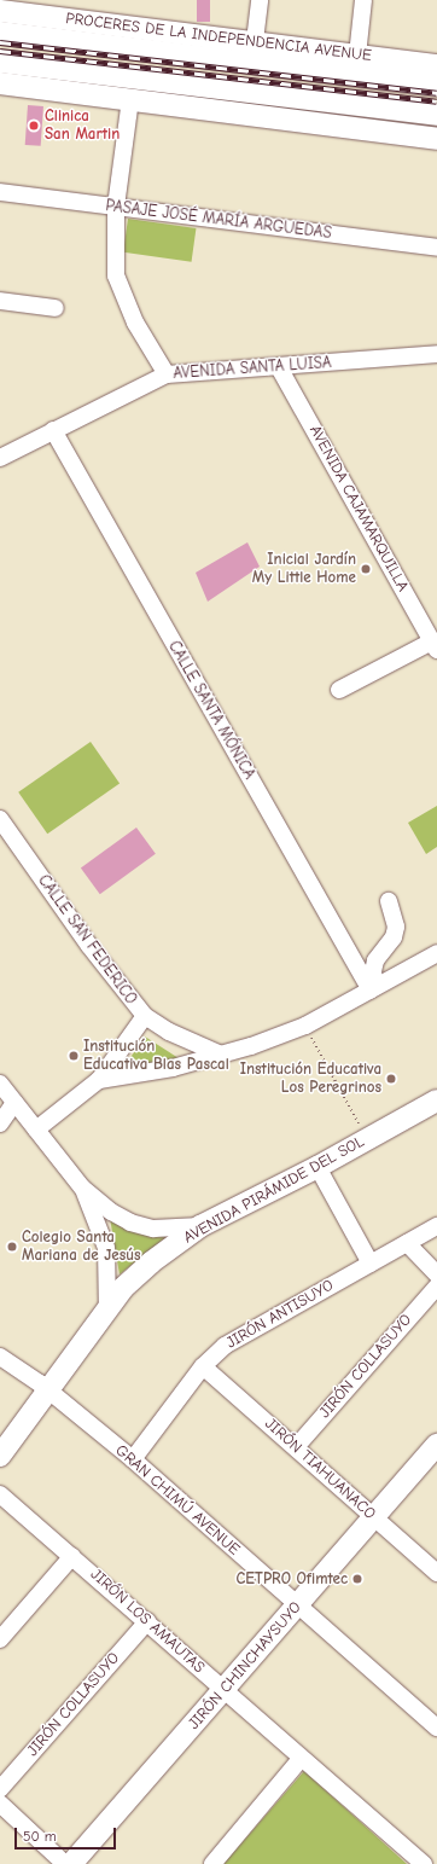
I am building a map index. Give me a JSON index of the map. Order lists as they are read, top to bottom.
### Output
{
  "streets": {
    "main road": ["PROCERES DE LA INDEPENDENCIA AVENUE", "AVENIDA PIRÁMIDE DEL SOL", "JIRÓN CHINCHAYSUYO"],
    "street": [
      "PASAJE JOSÉ MARÍA ARGUEDAS",
      "AVENIDA SANTA LUISA",
      "AVENIDA CAJAMARQUILLA",
      "CALLE SANTA MÓNICA",
      "CALLE SAN FEDERICO",
      "JIRÓN ANTISUYO",
      "JIRÓN COLLASUYO",
      "JIRÓN TIAHUANACO",
      "GRAN CHIMÚ AVENUE",
      "JIRÓN LOS AMAUTAS"
    ]
  },
  "crossings": [
    ["AVENIDA SANTA LUISA", "AVENIDA CAJAMARQUILLA"],
    ["AVENIDA SANTA LUISA", "CALLE SANTA MÓNICA"],
    ["AVENIDA PIRÁMIDE DEL SOL", "GRAN CHIMÚ AVENUE"],
    ["JIRÓN ANTISUYO", "JIRÓN TIAHUANACO"],
    ["JIRÓN ANTISUYO", "GRAN CHIMÚ AVENUE"],
    ["JIRÓN COLLASUYO", "JIRÓN TIAHUANACO"],
    ["JIRÓN COLLASUYO", "JIRÓN LOS AMAUTAS"],
    ["JIRÓN TIAHUANACO", "JIRÓN CHINCHAYSUYO"],
    ["GRAN CHIMÚ AVENUE", "JIRÓN CHINCHAYSUYO"],
    ["JIRÓN LOS AMAUTAS", "JIRÓN CHINCHAYSUYO"]
  ],
  "places": [
    "Clinica San Martin",
    "Inicial Jardín My Little Home",
    "Institución Educativa Blas Pascal",
    "Institución Educativa Los Peregrinos",
    "Colegio Santa Mariana de Jesús",
    "CETPRO Ofimtec"
  ],
  "scale_bar": "50 m"
}
